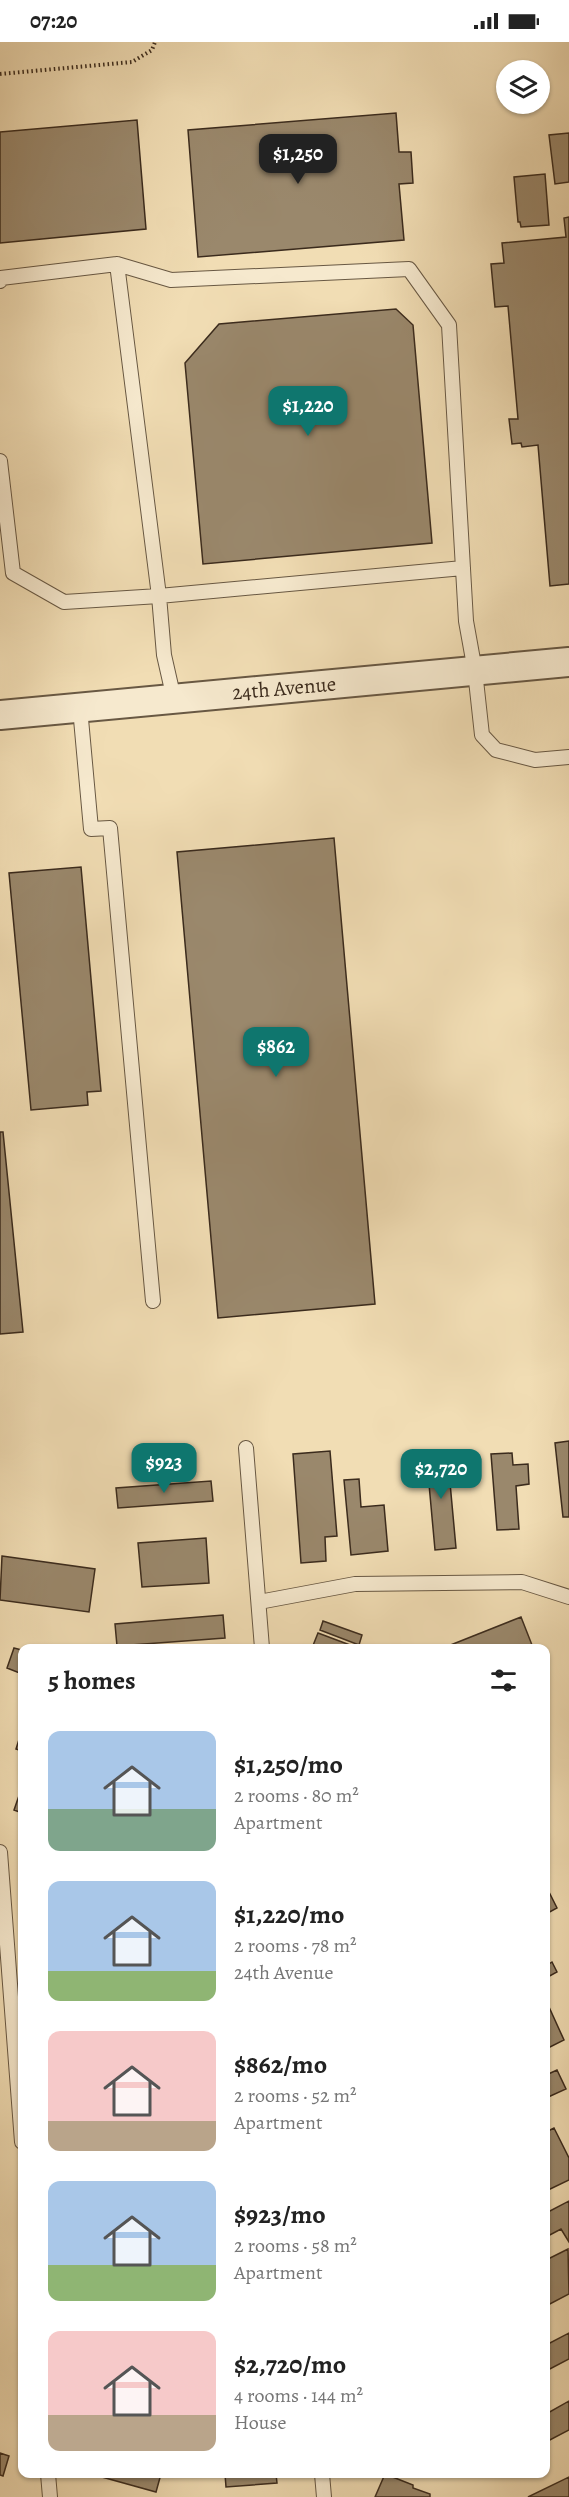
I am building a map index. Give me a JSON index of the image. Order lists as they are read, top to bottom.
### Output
{
  "streets": {
    "street": ["24th Avenue"]
  },
  "page": {
    "status": "07:20",
    "price": [
      "$1,250",
      "$1,220",
      "$862",
      "$923",
      "$2,720"
    ],
    "heading": "5 homes",
    "list": [
      {
        "name": "$1,250/mo",
        "note": "2 rooms · 80 m² · Apartment"
      },
      {
        "name": "$1,220/mo",
        "note": "2 rooms · 78 m² · 24th Avenue"
      },
      {
        "name": "$862/mo",
        "note": "2 rooms · 52 m² · Apartment"
      },
      {
        "name": "$923/mo",
        "note": "2 rooms · 58 m² · Apartment"
      },
      {
        "name": "$2,720/mo",
        "note": "4 rooms · 144 m² · House"
      }
    ]
  }
}
